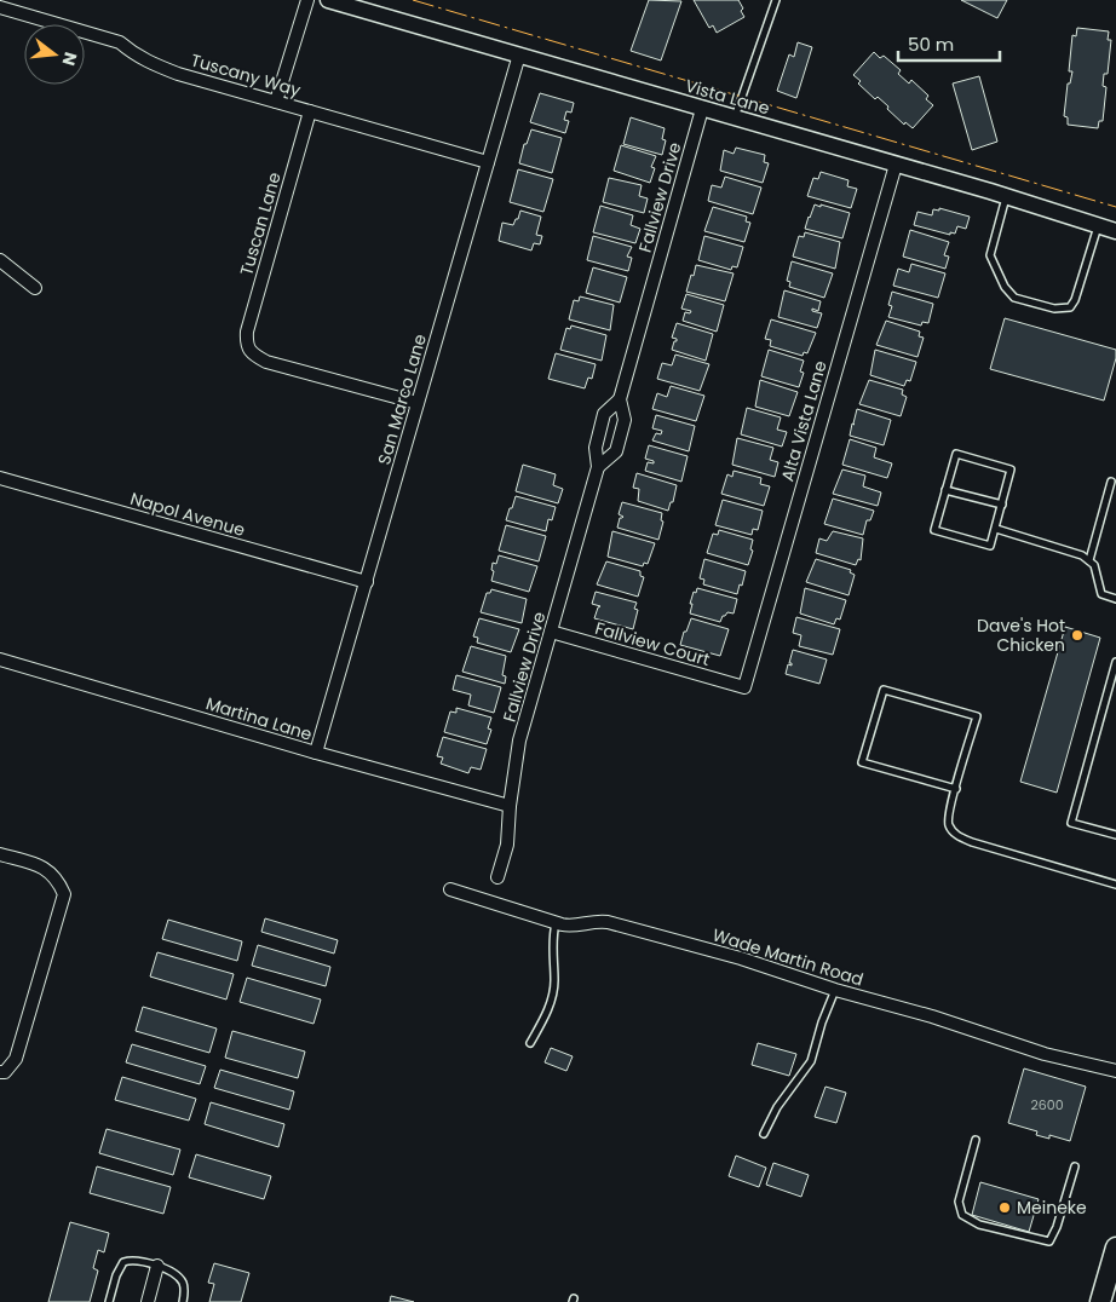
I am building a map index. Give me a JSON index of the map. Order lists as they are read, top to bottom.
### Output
{
  "streets": {
    "street": [
      "Tuscany Way",
      "Vista Lane",
      "Fallview Drive",
      "Tuscan Lane",
      "San Marco Lane",
      "Alta Vista Lane",
      "Napol Avenue",
      "Fallview Court",
      "Martina Lane",
      "Wade Martin Road"
    ]
  },
  "crossings": [
    ["Tuscany Way", "Tuscan Lane"],
    ["Tuscany Way", "San Marco Lane"],
    ["Vista Lane", "Fallview Drive"],
    ["Vista Lane", "San Marco Lane"],
    ["Vista Lane", "Alta Vista Lane"],
    ["Fallview Drive", "Fallview Court"],
    ["Fallview Drive", "Martina Lane"],
    ["Tuscan Lane", "San Marco Lane"],
    ["San Marco Lane", "Napol Avenue"],
    ["San Marco Lane", "Martina Lane"],
    ["Alta Vista Lane", "Fallview Court"]
  ],
  "places": ["Dave's Hot Chicken", "Meineke"],
  "house_numbers": ["2600"],
  "scale_bar": "50 m",
  "north": "right"
}
